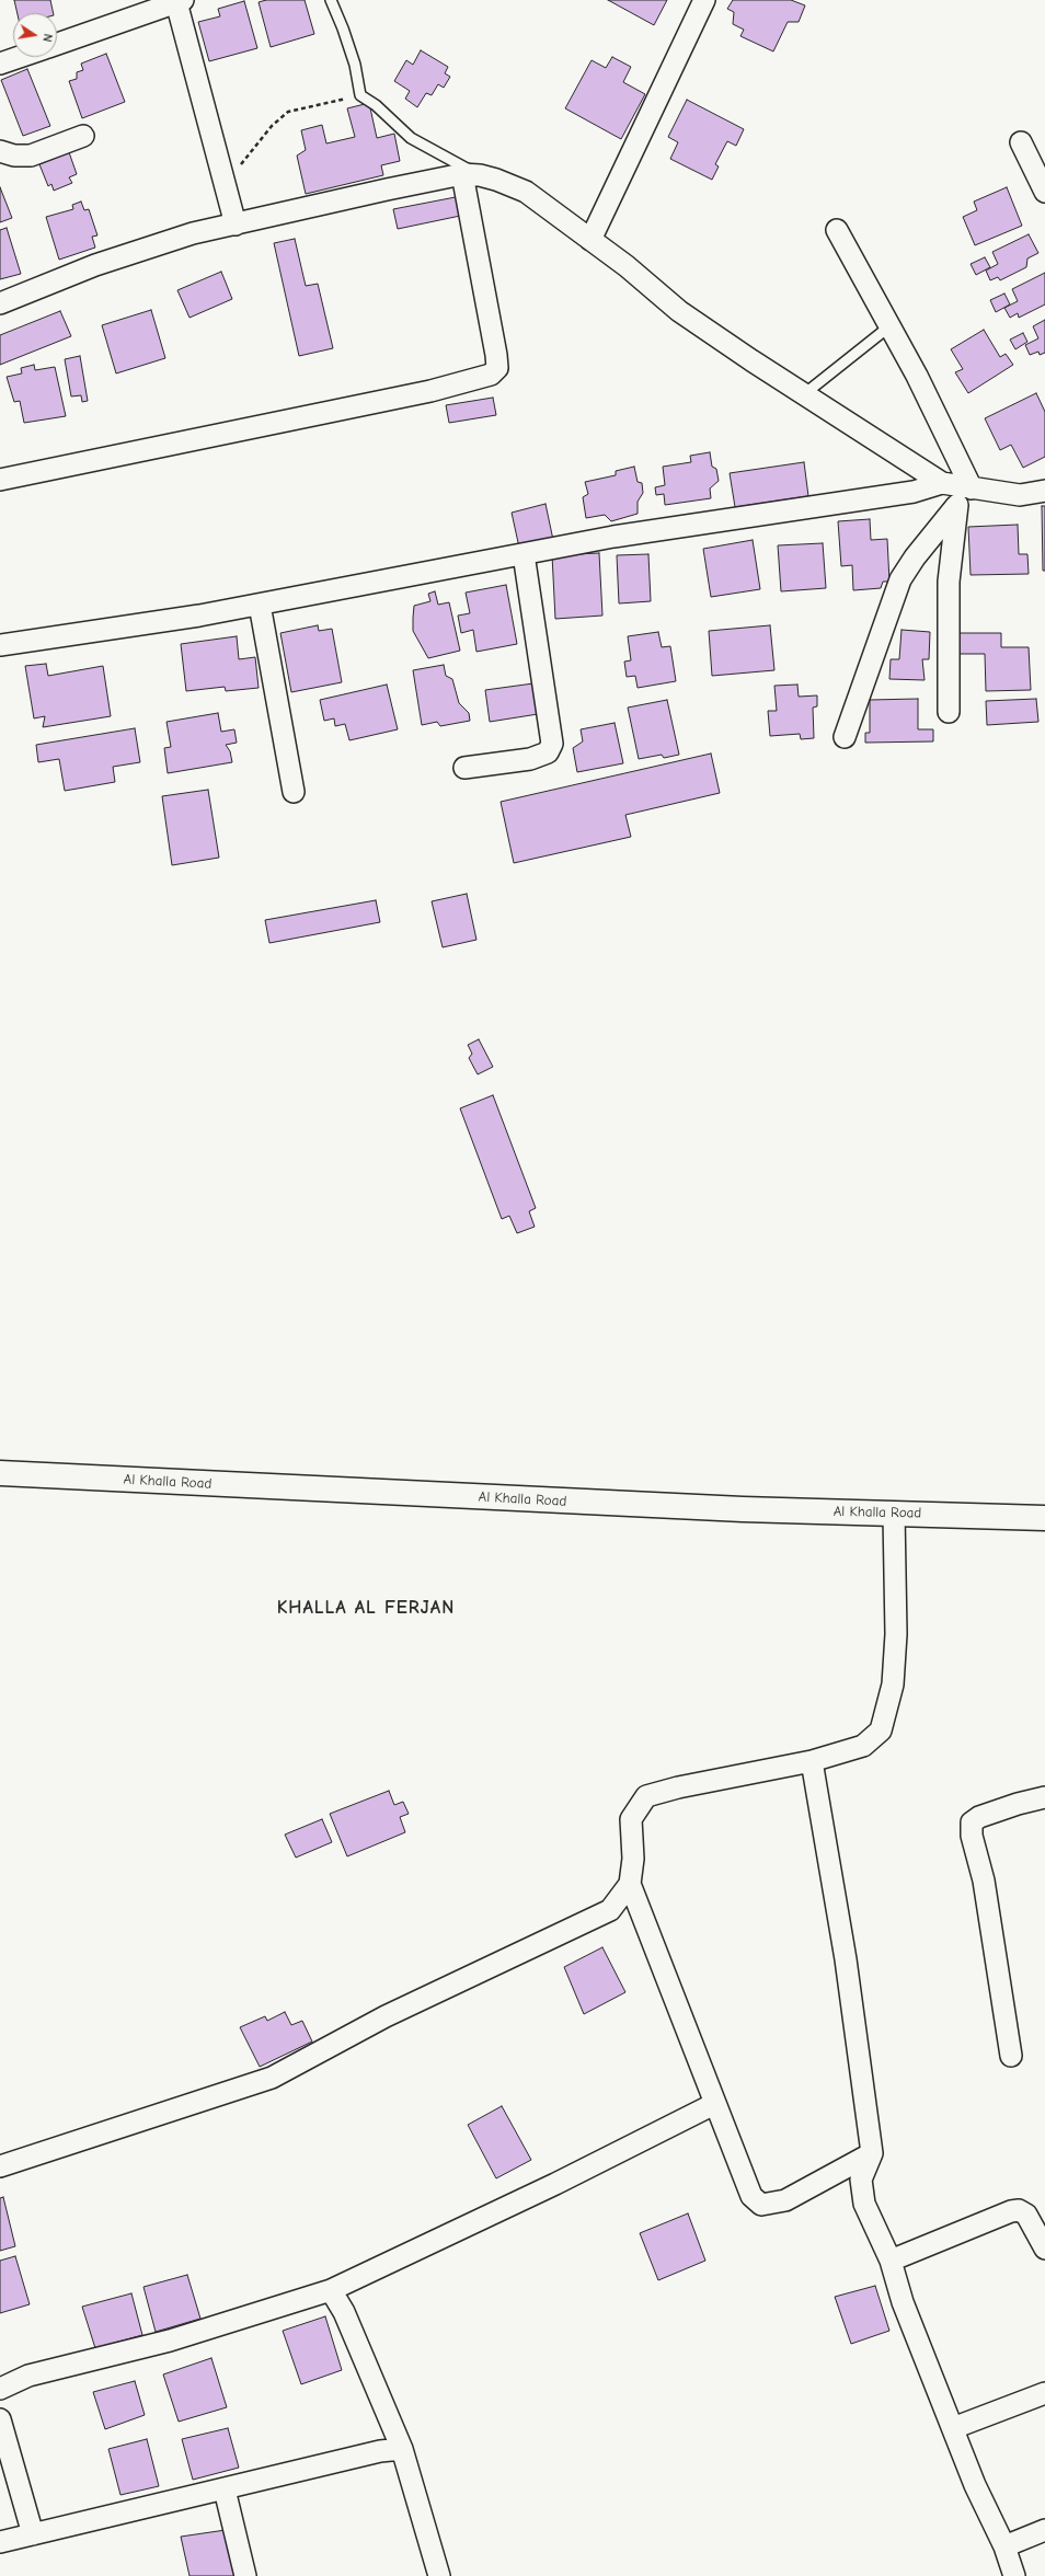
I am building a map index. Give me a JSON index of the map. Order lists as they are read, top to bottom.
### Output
{
  "streets": {
    "street": ["Al Khalla Road"]
  },
  "districts": ["KHALLA AL FERJAN"],
  "north": "right"
}
